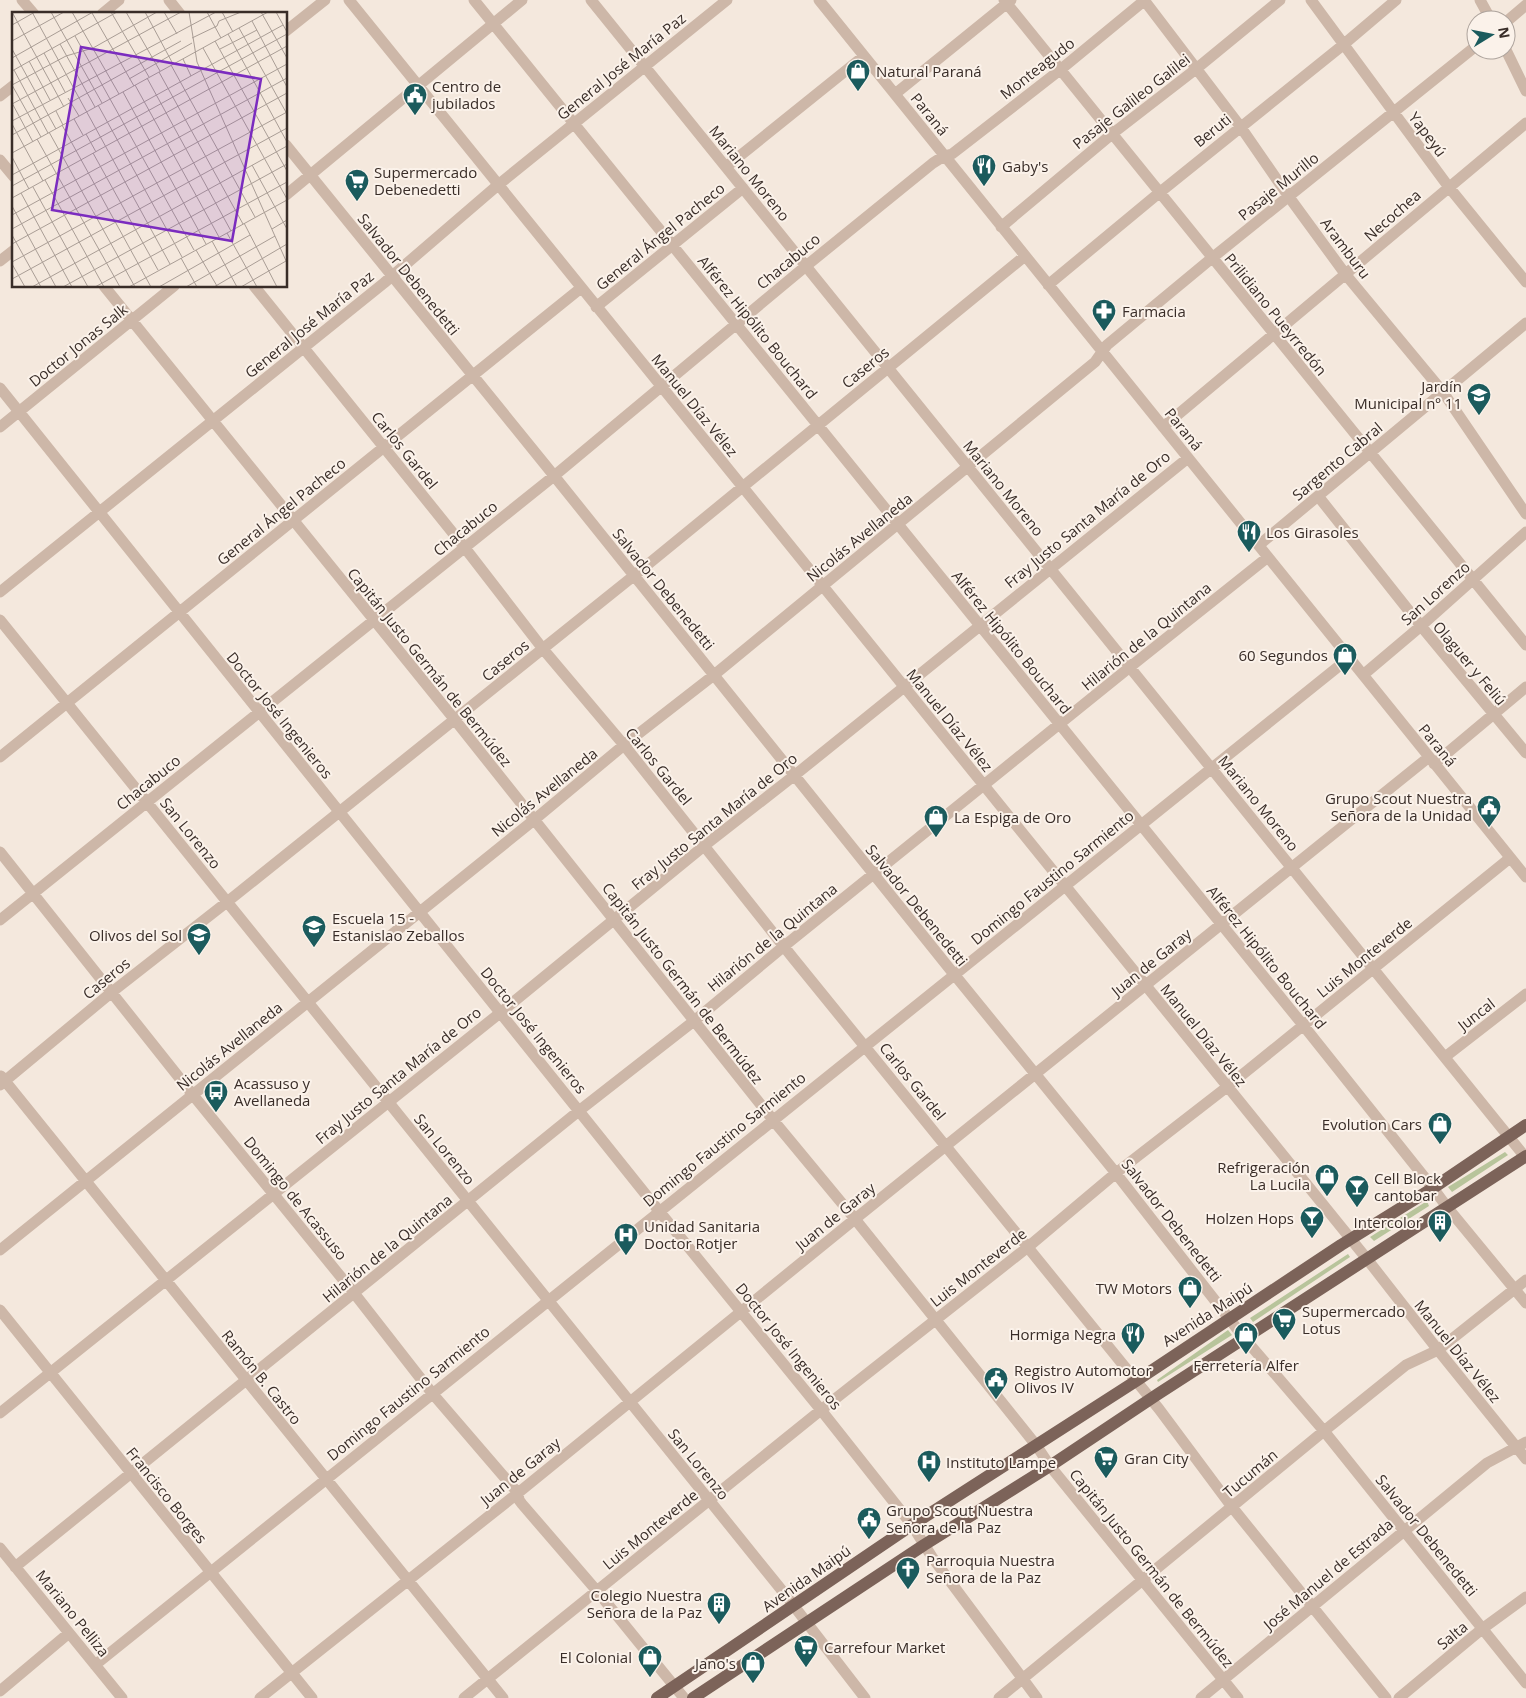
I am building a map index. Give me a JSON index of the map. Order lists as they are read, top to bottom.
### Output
{
  "streets": {
    "main road": ["Avenida Maipú"],
    "street": [
      "General José María Paz",
      "Monteagudo",
      "Pasaje Galileo Galilei",
      "Paraná",
      "Beruti",
      "Yapeyú",
      "Mariano Moreno",
      "Pasaje Murillo",
      "Necochea",
      "General Ángel Pacheco",
      "Aramburu",
      "Chacabuco",
      "Salvador Debenedetti",
      "Prilidiano Pueyrredón",
      "Alférez Hipólito Bouchard",
      "Doctor Jonas Salk",
      "Caseros",
      "Manuel Díaz Vélez",
      "Carlos Gardel",
      "Sargento Cabral",
      "Fray Justo Santa María de Oro",
      "Nicolás Avellaneda",
      "San Lorenzo",
      "Hilarión de la Quintana",
      "Olaguer y Feliú",
      "Capitán Justo Germán de Bermúdez",
      "Doctor José Ingenieros",
      "Domingo Faustino Sarmiento",
      "Luis Monteverde",
      "Juan de Garay",
      "Juncal",
      "Domingo de Acassuso",
      "Ramón B. Castro",
      "Tucumán",
      "Francisco Borges",
      "José Manuel de Estrada",
      "Mariano Pelliza",
      "Salta"
    ]
  },
  "crossings": [
    ["General José María Paz", "Mariano Moreno"],
    ["General José María Paz", "Salvador Debenedetti"],
    ["General José María Paz", "Alférez Hipólito Bouchard"],
    ["General José María Paz", "Manuel Díaz Vélez"],
    ["General José María Paz", "Carlos Gardel"],
    ["General José María Paz", "Capitán Justo Germán de Bermúdez"],
    ["General José María Paz", "Doctor José Ingenieros"],
    ["Monteagudo", "Paraná"],
    ["Monteagudo", "Aramburu"],
    ["Monteagudo", "Chacabuco"],
    ["Monteagudo", "Prilidiano Pueyrredón"],
    ["Pasaje Galileo Galilei", "Paraná"],
    ["Pasaje Galileo Galilei", "Aramburu"],
    ["Pasaje Galileo Galilei", "Prilidiano Pueyrredón"],
    ["Paraná", "Beruti"],
    ["Paraná", "Pasaje Murillo"],
    ["Paraná", "Necochea"],
    ["Paraná", "General Ángel Pacheco"],
    ["Paraná", "Chacabuco"],
    ["Paraná", "Caseros"],
    ["Paraná", "Sargento Cabral"],
    ["Paraná", "Fray Justo Santa María de Oro"],
    ["Paraná", "Nicolás Avellaneda"],
    ["Paraná", "San Lorenzo"],
    ["Paraná", "Hilarión de la Quintana"],
    ["Paraná", "Domingo Faustino Sarmiento"],
    ["Paraná", "Luis Monteverde"],
    ["Paraná", "Juan de Garay"],
    ["Beruti", "Yapeyú"],
    ["Beruti", "Aramburu"],
    ["Beruti", "Prilidiano Pueyrredón"],
    ["Yapeyú", "Pasaje Murillo"],
    ["Yapeyú", "Necochea"],
    ["Mariano Moreno", "General Ángel Pacheco"],
    ["Mariano Moreno", "Chacabuco"],
    ["Mariano Moreno", "Caseros"],
    ["Mariano Moreno", "Fray Justo Santa María de Oro"],
    ["Mariano Moreno", "Nicolás Avellaneda"],
    ["Mariano Moreno", "Hilarión de la Quintana"],
    ["Mariano Moreno", "Domingo Faustino Sarmiento"],
    ["Mariano Moreno", "Luis Monteverde"],
    ["Mariano Moreno", "Juan de Garay"],
    ["Mariano Moreno", "Juncal"],
    ["Mariano Moreno", "Avenida Maipú"],
    ["Pasaje Murillo", "Aramburu"],
    ["Pasaje Murillo", "Prilidiano Pueyrredón"],
    ["Pasaje Murillo", "Nicolás Avellaneda"],
    ["Necochea", "Aramburu"],
    ["Necochea", "Prilidiano Pueyrredón"],
    ["General Ángel Pacheco", "Salvador Debenedetti"],
    ["General Ángel Pacheco", "Alférez Hipólito Bouchard"],
    ["General Ángel Pacheco", "Manuel Díaz Vélez"],
    ["General Ángel Pacheco", "Carlos Gardel"],
    ["General Ángel Pacheco", "San Lorenzo"],
    ["General Ángel Pacheco", "Capitán Justo Germán de Bermúdez"],
    ["General Ángel Pacheco", "Doctor José Ingenieros"],
    ["Aramburu", "Sargento Cabral"],
    ["Chacabuco", "Salvador Debenedetti"],
    ["Chacabuco", "Alférez Hipólito Bouchard"],
    ["Chacabuco", "Manuel Díaz Vélez"],
    ["Chacabuco", "Carlos Gardel"],
    ["Chacabuco", "San Lorenzo"],
    ["Chacabuco", "Capitán Justo Germán de Bermúdez"],
    ["Chacabuco", "Doctor José Ingenieros"],
    ["Chacabuco", "Domingo de Acassuso"],
    ["Salvador Debenedetti", "Caseros"],
    ["Salvador Debenedetti", "Fray Justo Santa María de Oro"],
    ["Salvador Debenedetti", "Nicolás Avellaneda"],
    ["Salvador Debenedetti", "Hilarión de la Quintana"],
    ["Salvador Debenedetti", "Domingo Faustino Sarmiento"],
    ["Salvador Debenedetti", "Luis Monteverde"],
    ["Salvador Debenedetti", "Juan de Garay"],
    ["Salvador Debenedetti", "Avenida Maipú"],
    ["Salvador Debenedetti", "Tucumán"],
    ["Salvador Debenedetti", "José Manuel de Estrada"],
    ["Salvador Debenedetti", "Salta"],
    ["Prilidiano Pueyrredón", "Sargento Cabral"],
    ["Prilidiano Pueyrredón", "San Lorenzo"],
    ["Alférez Hipólito Bouchard", "Caseros"],
    ["Alférez Hipólito Bouchard", "Fray Justo Santa María de Oro"],
    ["Alférez Hipólito Bouchard", "Nicolás Avellaneda"],
    ["Alférez Hipólito Bouchard", "Hilarión de la Quintana"],
    ["Alférez Hipólito Bouchard", "Domingo Faustino Sarmiento"],
    ["Alférez Hipólito Bouchard", "Luis Monteverde"],
    ["Alférez Hipólito Bouchard", "Juan de Garay"],
    ["Alférez Hipólito Bouchard", "Avenida Maipú"],
    ["Alférez Hipólito Bouchard", "Tucumán"],
    ["Doctor Jonas Salk", "Capitán Justo Germán de Bermúdez"],
    ["Doctor Jonas Salk", "Doctor José Ingenieros"],
    ["Caseros", "Manuel Díaz Vélez"],
    ["Caseros", "Carlos Gardel"],
    ["Caseros", "San Lorenzo"],
    ["Caseros", "Capitán Justo Germán de Bermúdez"],
    ["Caseros", "Doctor José Ingenieros"],
    ["Caseros", "Domingo de Acassuso"],
    ["Caseros", "Ramón B. Castro"],
    ["Manuel Díaz Vélez", "Fray Justo Santa María de Oro"],
    ["Manuel Díaz Vélez", "Nicolás Avellaneda"],
    ["Manuel Díaz Vélez", "Hilarión de la Quintana"],
    ["Manuel Díaz Vélez", "Domingo Faustino Sarmiento"],
    ["Manuel Díaz Vélez", "Luis Monteverde"],
    ["Manuel Díaz Vélez", "Juan de Garay"],
    ["Manuel Díaz Vélez", "Avenida Maipú"],
    ["Manuel Díaz Vélez", "Tucumán"],
    ["Manuel Díaz Vélez", "José Manuel de Estrada"],
    ["Carlos Gardel", "Fray Justo Santa María de Oro"],
    ["Carlos Gardel", "Nicolás Avellaneda"],
    ["Carlos Gardel", "Hilarión de la Quintana"],
    ["Carlos Gardel", "Domingo Faustino Sarmiento"],
    ["Carlos Gardel", "Luis Monteverde"],
    ["Carlos Gardel", "Juan de Garay"],
    ["Carlos Gardel", "Avenida Maipú"],
    ["Carlos Gardel", "Tucumán"],
    ["Carlos Gardel", "José Manuel de Estrada"],
    ["Sargento Cabral", "Olaguer y Feliú"],
    ["Fray Justo Santa María de Oro", "San Lorenzo"],
    ["Fray Justo Santa María de Oro", "Capitán Justo Germán de Bermúdez"],
    ["Fray Justo Santa María de Oro", "Doctor José Ingenieros"],
    ["Fray Justo Santa María de Oro", "Domingo de Acassuso"],
    ["Fray Justo Santa María de Oro", "Ramón B. Castro"],
    ["Fray Justo Santa María de Oro", "Francisco Borges"],
    ["Nicolás Avellaneda", "San Lorenzo"],
    ["Nicolás Avellaneda", "Capitán Justo Germán de Bermúdez"],
    ["Nicolás Avellaneda", "Doctor José Ingenieros"],
    ["Nicolás Avellaneda", "Domingo de Acassuso"],
    ["Nicolás Avellaneda", "Ramón B. Castro"],
    ["San Lorenzo", "Hilarión de la Quintana"],
    ["San Lorenzo", "Olaguer y Feliú"],
    ["San Lorenzo", "Domingo Faustino Sarmiento"],
    ["San Lorenzo", "Luis Monteverde"],
    ["San Lorenzo", "Juan de Garay"],
    ["San Lorenzo", "Avenida Maipú"],
    ["Hilarión de la Quintana", "Capitán Justo Germán de Bermúdez"],
    ["Hilarión de la Quintana", "Doctor José Ingenieros"],
    ["Hilarión de la Quintana", "Domingo de Acassuso"],
    ["Hilarión de la Quintana", "Ramón B. Castro"],
    ["Hilarión de la Quintana", "Francisco Borges"],
    ["Hilarión de la Quintana", "Mariano Pelliza"],
    ["Olaguer y Feliú", "Juan de Garay"],
    ["Capitán Justo Germán de Bermúdez", "Domingo Faustino Sarmiento"],
    ["Capitán Justo Germán de Bermúdez", "Luis Monteverde"],
    ["Capitán Justo Germán de Bermúdez", "Juan de Garay"],
    ["Capitán Justo Germán de Bermúdez", "Avenida Maipú"],
    ["Capitán Justo Germán de Bermúdez", "Tucumán"],
    ["Capitán Justo Germán de Bermúdez", "José Manuel de Estrada"],
    ["Doctor José Ingenieros", "Domingo Faustino Sarmiento"],
    ["Doctor José Ingenieros", "Luis Monteverde"],
    ["Doctor José Ingenieros", "Juan de Garay"],
    ["Doctor José Ingenieros", "Avenida Maipú"],
    ["Doctor José Ingenieros", "Tucumán"],
    ["Domingo Faustino Sarmiento", "Domingo de Acassuso"],
    ["Domingo Faustino Sarmiento", "Ramón B. Castro"],
    ["Domingo Faustino Sarmiento", "Francisco Borges"],
    ["Domingo Faustino Sarmiento", "Mariano Pelliza"],
    ["Luis Monteverde", "Domingo de Acassuso"],
    ["Luis Monteverde", "Ramón B. Castro"],
    ["Juan de Garay", "Domingo de Acassuso"],
    ["Juan de Garay", "Ramón B. Castro"],
    ["Juan de Garay", "Francisco Borges"],
    ["Domingo de Acassuso", "Avenida Maipú"]
  ],
  "places": {
    "shop": [
      "Natural Paraná",
      "60 Segundos",
      "La Espiga de Oro",
      "Evolution Cars",
      "Refrigeración La Lucila",
      "TW Motors",
      "Ferretería Alfer",
      "El Colonial",
      "Jano's"
    ],
    "public building": [
      "Centro de jubilados",
      "Grupo Scout Nuestra Señora de la Unidad",
      "Registro Automotor Olivos IV",
      "Grupo Scout Nuestra Señora de la Paz"
    ],
    "restaurant": ["Gaby's", "Los Girasoles", "Hormiga Negra"],
    "supermarket": [
      "Supermercado Debenedetti",
      "Supermercado Lotus",
      "Gran City",
      "Carrefour Market"
    ],
    "pharmacy": ["Farmacia"],
    "school or university": ["Jardín Municipal nº 11", "Escuela 15 - Estanislao Zeballos", "Olivos del Sol"],
    "bus stop": ["Acassuso y Avellaneda"],
    "bar": ["Cell Block cantobar", "Holzen Hops"],
    "building": ["Intercolor", "Colegio Nuestra Señora de la Paz"],
    "hospital": ["Unidad Sanitaria Doctor Rotjer", "Instituto Lampe"],
    "church": ["Parroquia Nuestra Señora de la Paz"]
  },
  "north": "right"
}
